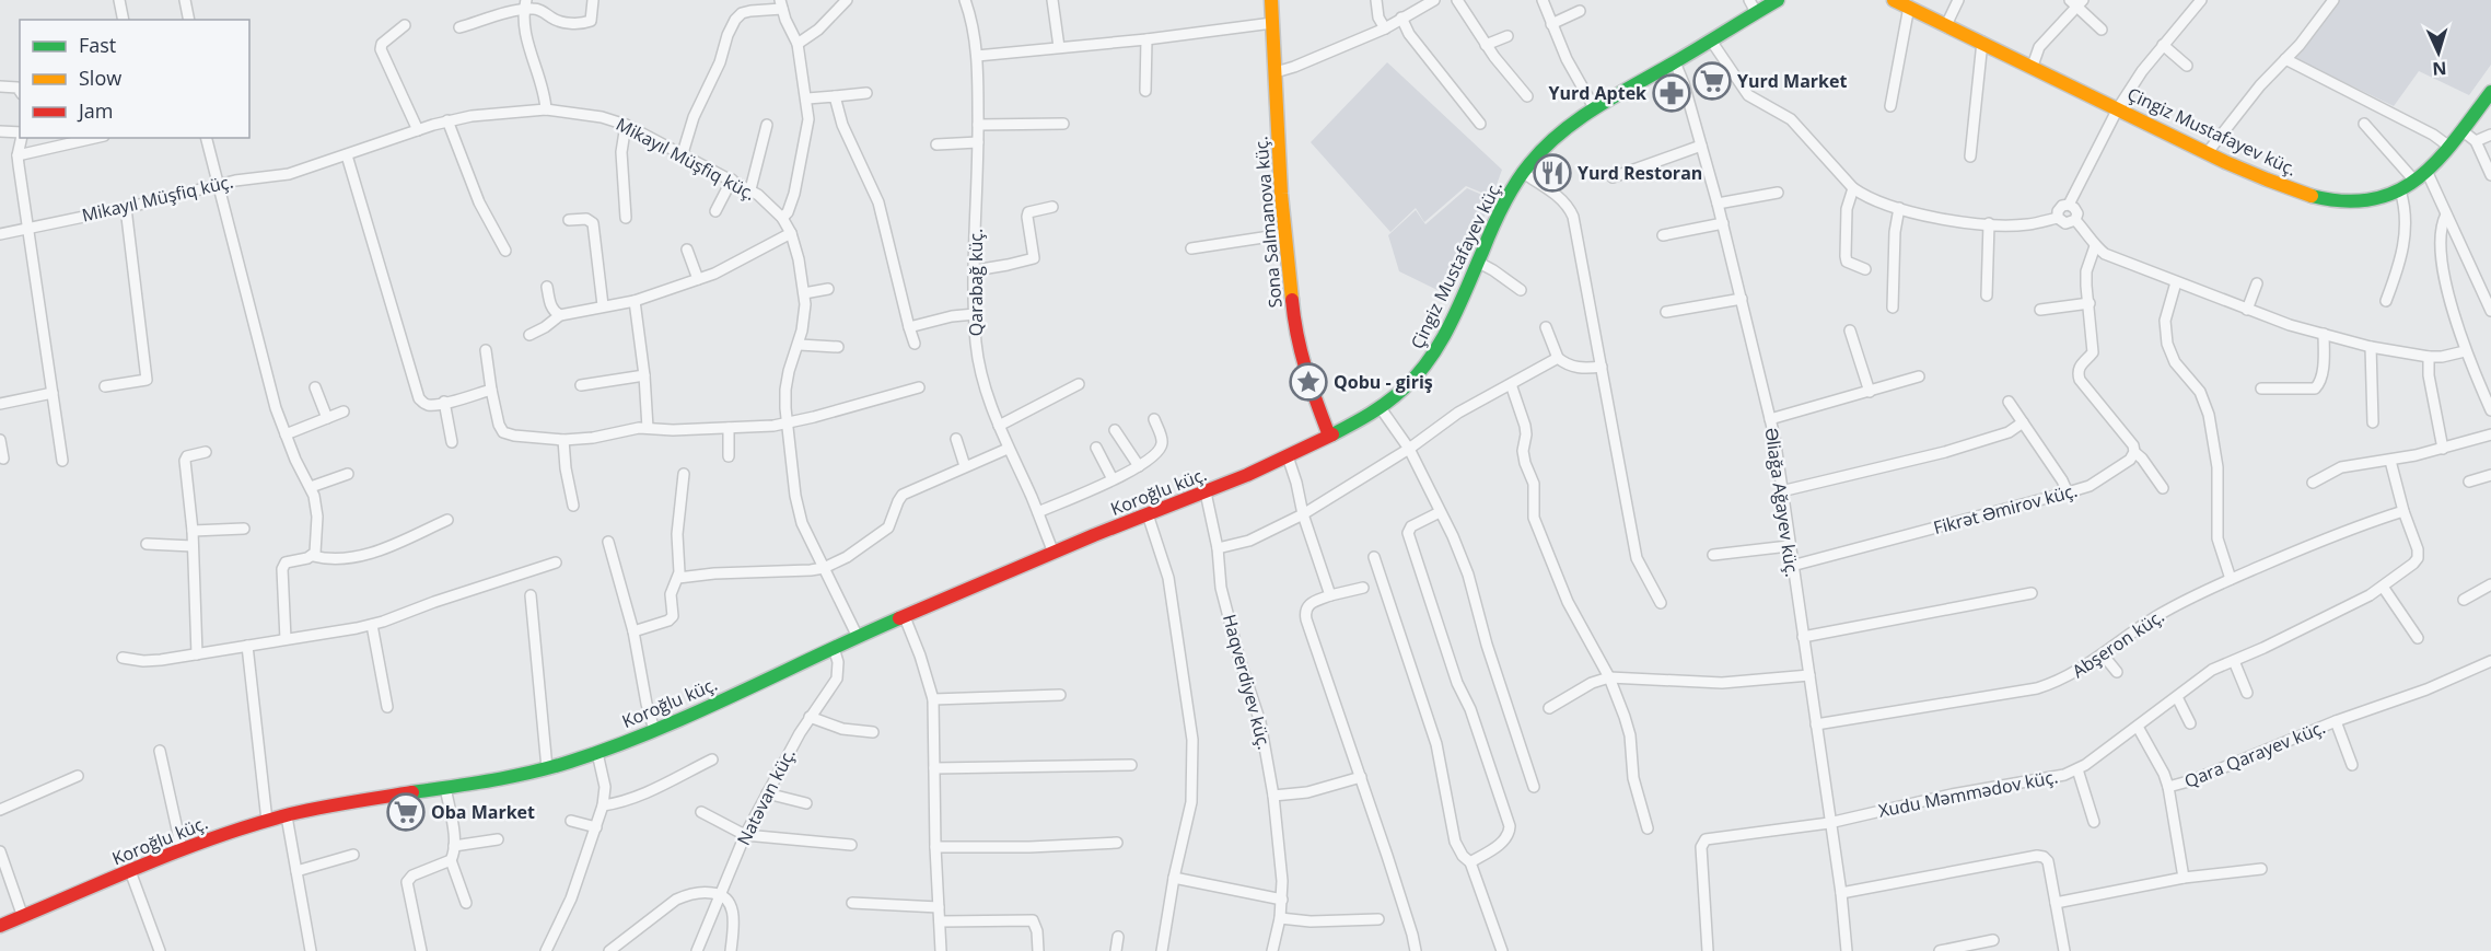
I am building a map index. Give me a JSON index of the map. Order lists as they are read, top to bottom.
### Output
{
  "streets": {
    "street": [
      "Çingiz Mustafayev küç.",
      "Mikayıl Müşfiq küç.",
      "Sona Salmanova küç.",
      "Qarabağ küç.",
      "Koroğlu küç.",
      "Əliağa Ağayev küç.",
      "Fikrət Əmirov küç.",
      "Abşeron küç.",
      "Haqverdiyev küç.",
      "Qara Qarayev küç.",
      "Xudu Məmmədov küç.",
      "Natəvan küç."
    ]
  },
  "crossings": [
    ["Çingiz Mustafayev küç.", "Sona Salmanova küç."],
    ["Çingiz Mustafayev küç.", "Koroğlu küç."],
    ["Çingiz Mustafayev küç.", "Əliağa Ağayev küç."],
    ["Mikayıl Müşfiq küç.", "Koroğlu küç."],
    ["Sona Salmanova küç.", "Koroğlu küç."],
    ["Qarabağ küç.", "Koroğlu küç."],
    ["Koroğlu küç.", "Haqverdiyev küç."],
    ["Koroğlu küç.", "Natəvan küç."],
    ["Əliağa Ağayev küç.", "Fikrət Əmirov küç."],
    ["Əliağa Ağayev küç.", "Abşeron küç."],
    ["Əliağa Ağayev küç.", "Xudu Məmmədov küç."],
    ["Abşeron küç.", "Xudu Məmmədov küç."]
  ],
  "places": {
    "supermarket": ["Yurd Market", "Oba Market"],
    "pharmacy": ["Yurd Aptek"],
    "restaurant": ["Yurd Restoran"],
    "place": ["Qobu - giriş"]
  },
  "legend": ["Fast", "Slow", "Jam"],
  "north": "bottom"
}
